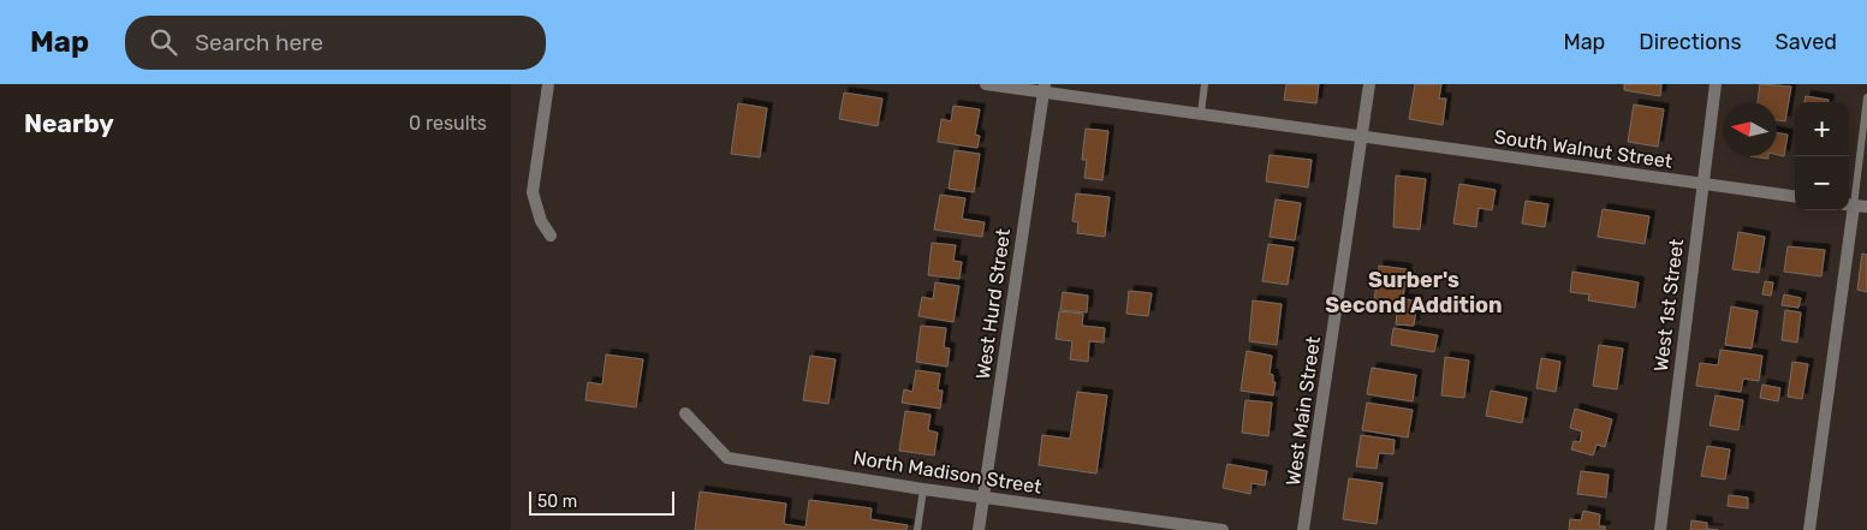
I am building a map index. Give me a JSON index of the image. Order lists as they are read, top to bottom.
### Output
{
  "streets": {
    "street": [
      "South Walnut Street",
      "West Hurd Street",
      "West 1st Street",
      "West Main Street",
      "North Madison Street"
    ]
  },
  "crossings": [
    ["South Walnut Street", "West Hurd Street"],
    ["South Walnut Street", "West 1st Street"],
    ["South Walnut Street", "West Main Street"],
    ["West Hurd Street", "North Madison Street"]
  ],
  "districts": ["Surber's Second Addition"],
  "scale_bar": "50 m",
  "north": "left",
  "page": {
    "header": "Map",
    "search": "Search here",
    "nav": ["Map", "Directions", "Saved"],
    "heading": ["Nearby", "0 results"],
    "map_buttons": ["+", "−"],
    "scale": "50 m"
  }
}
